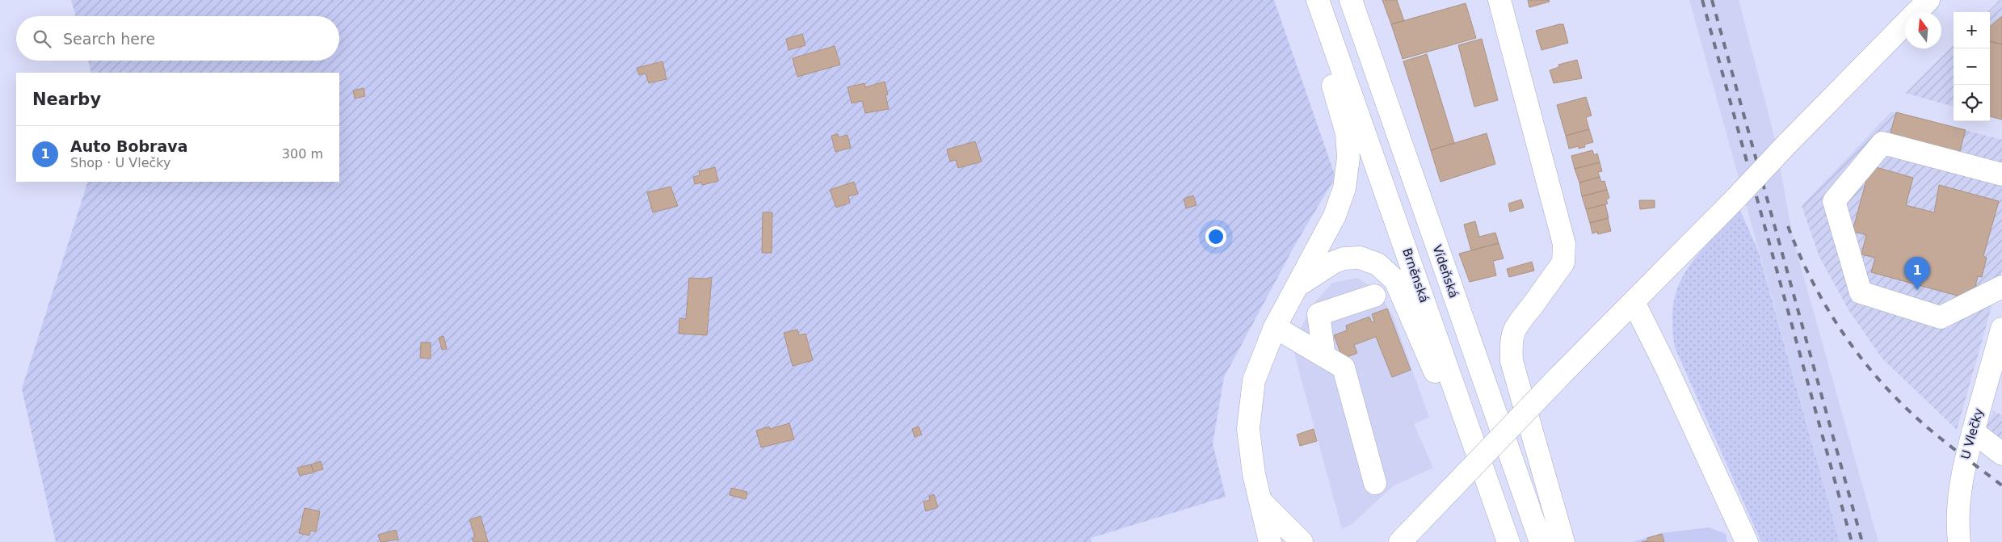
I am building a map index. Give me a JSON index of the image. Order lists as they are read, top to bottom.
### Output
{
  "streets": {
    "main road": ["Vídeňská", "Brněnská", "U Vlečky"]
  },
  "north": "top",
  "page": {
    "map_buttons": ["+", "−"],
    "search": "Search here",
    "heading": "Nearby",
    "list": [
      {
        "mark": "1",
        "name": "Auto Bobrava",
        "note": "Shop · U Vlečky",
        "value": "300 m"
      }
    ],
    "pins": "1"
  }
}
